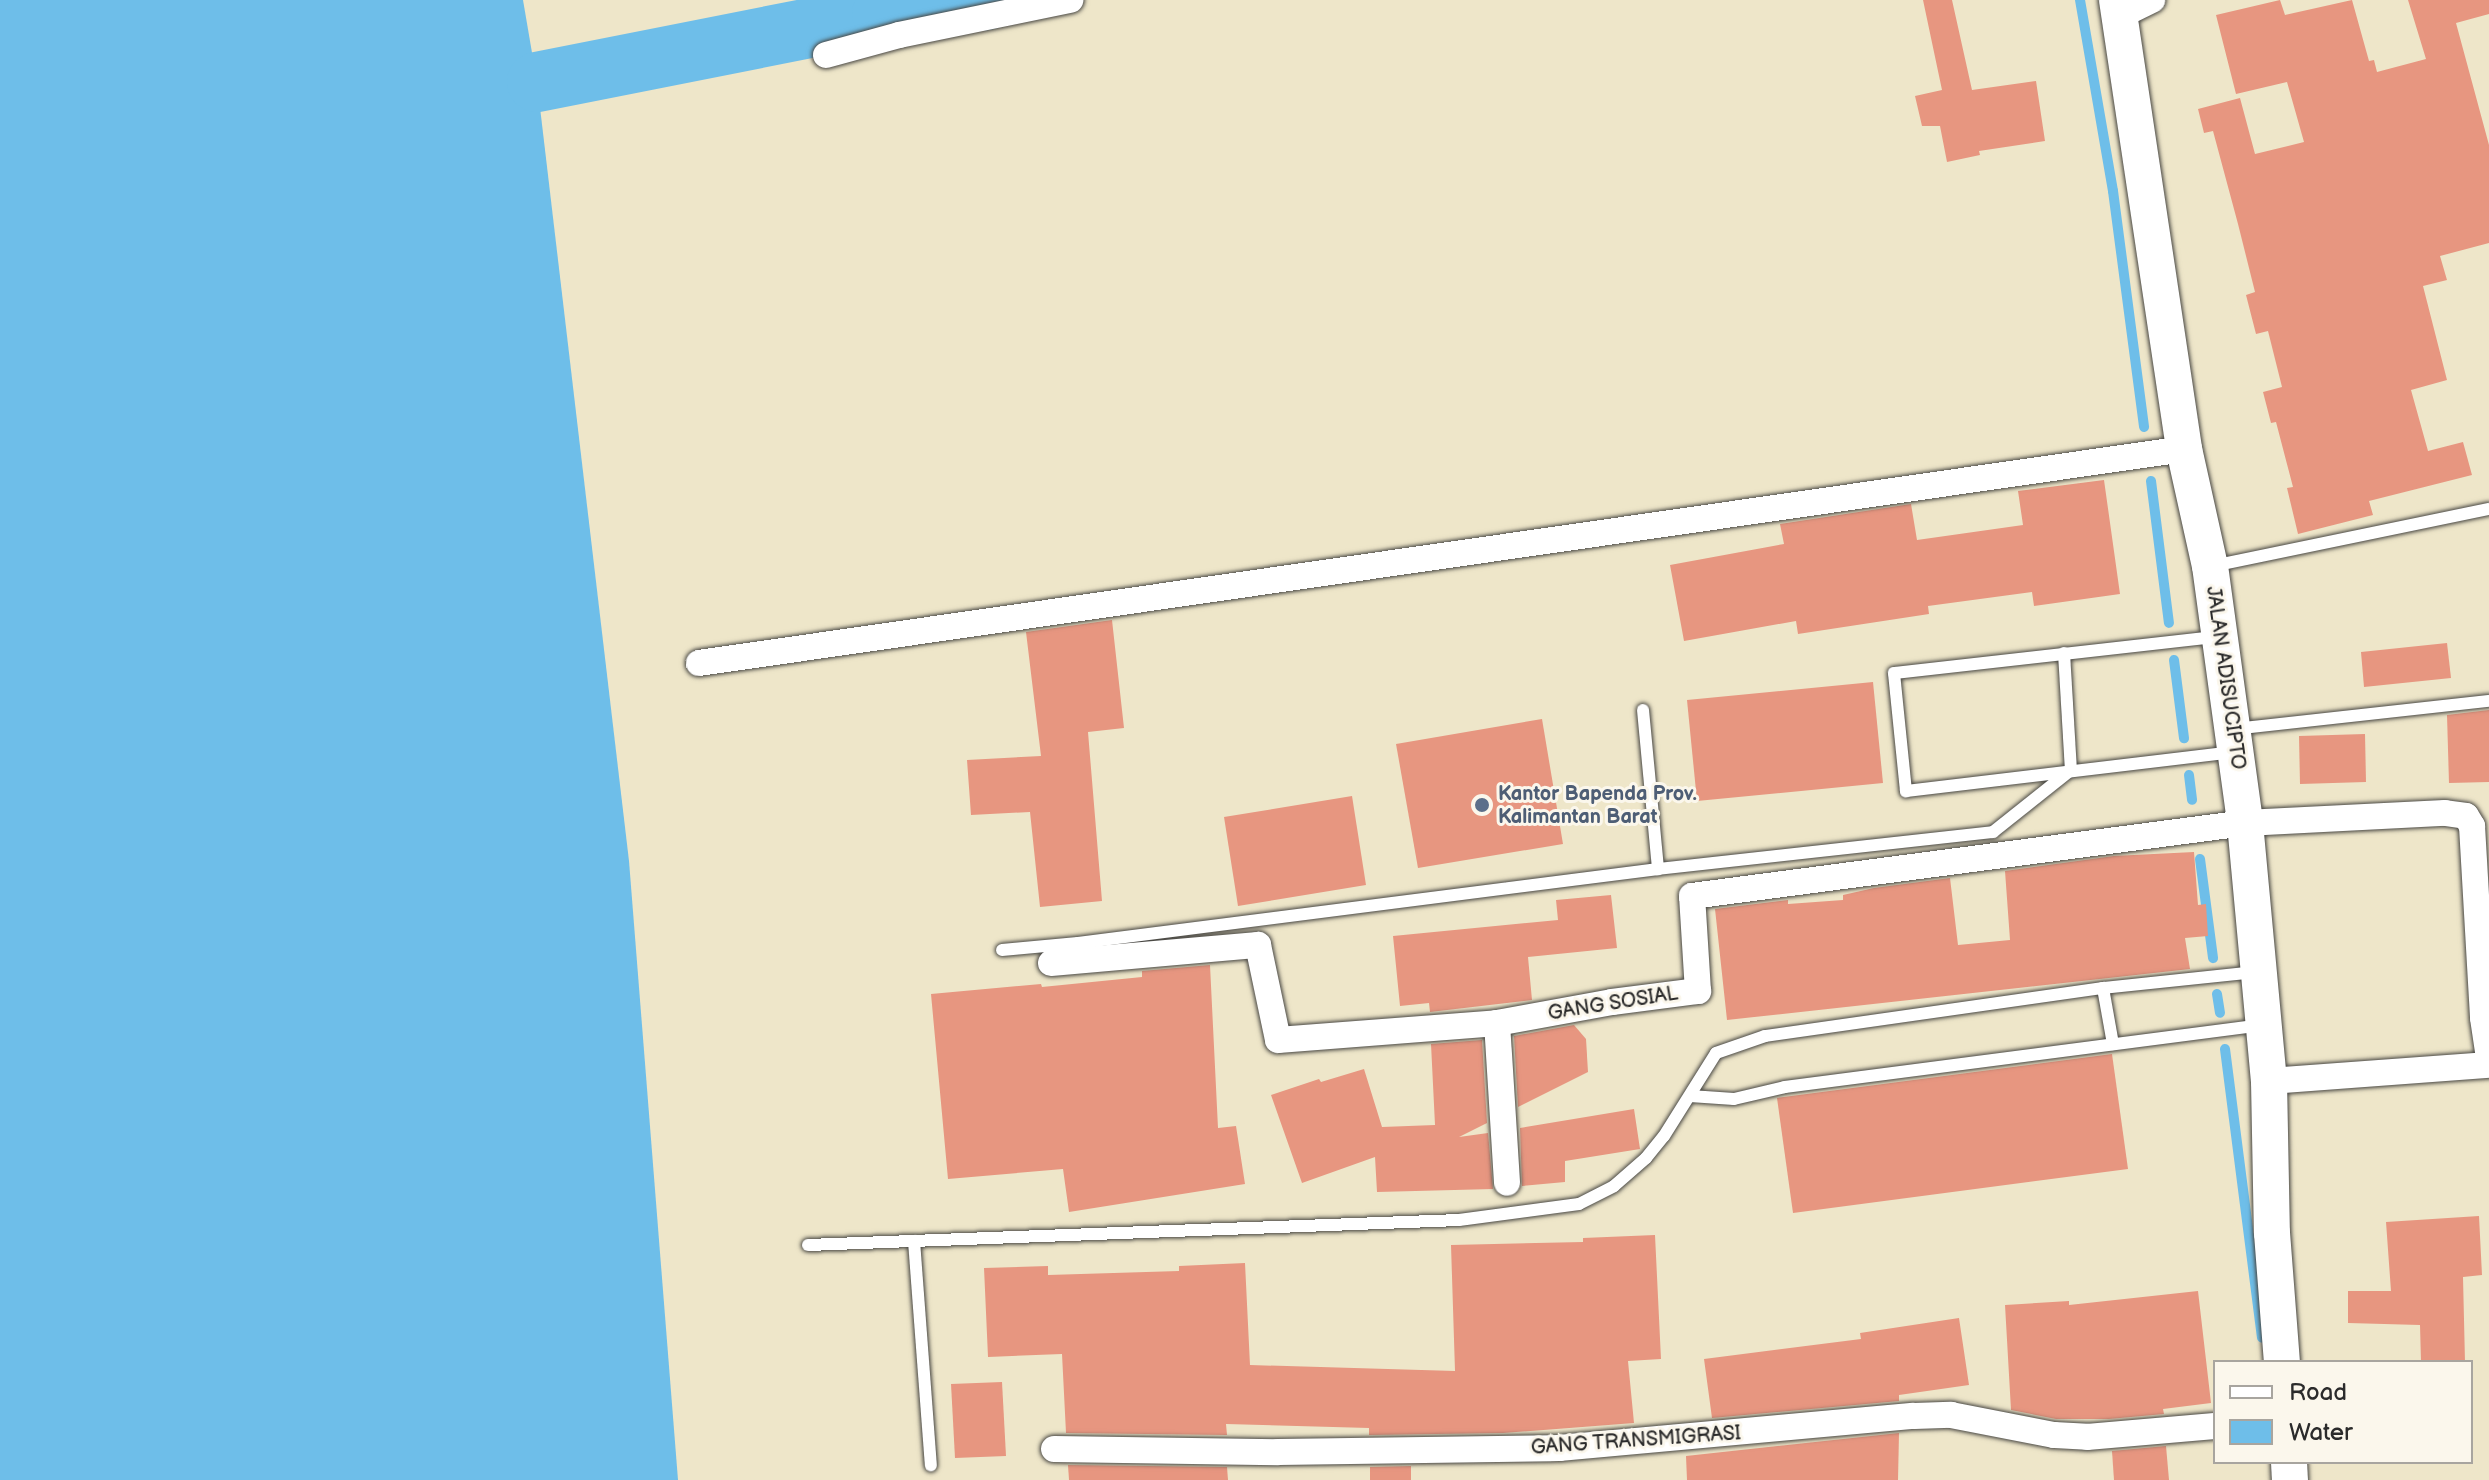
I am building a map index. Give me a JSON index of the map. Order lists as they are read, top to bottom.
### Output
{
  "streets": {
    "main road": ["JALAN ADISUCIPTO"],
    "street": ["GANG SOSIAL", "GANG TRANSMIGRASI"]
  },
  "crossings": [
    ["JALAN ADISUCIPTO", "GANG SOSIAL"]
  ],
  "places": ["Kantor Bapenda Prov. Kalimantan Barat"],
  "legend": ["Road", "Water"]
}
